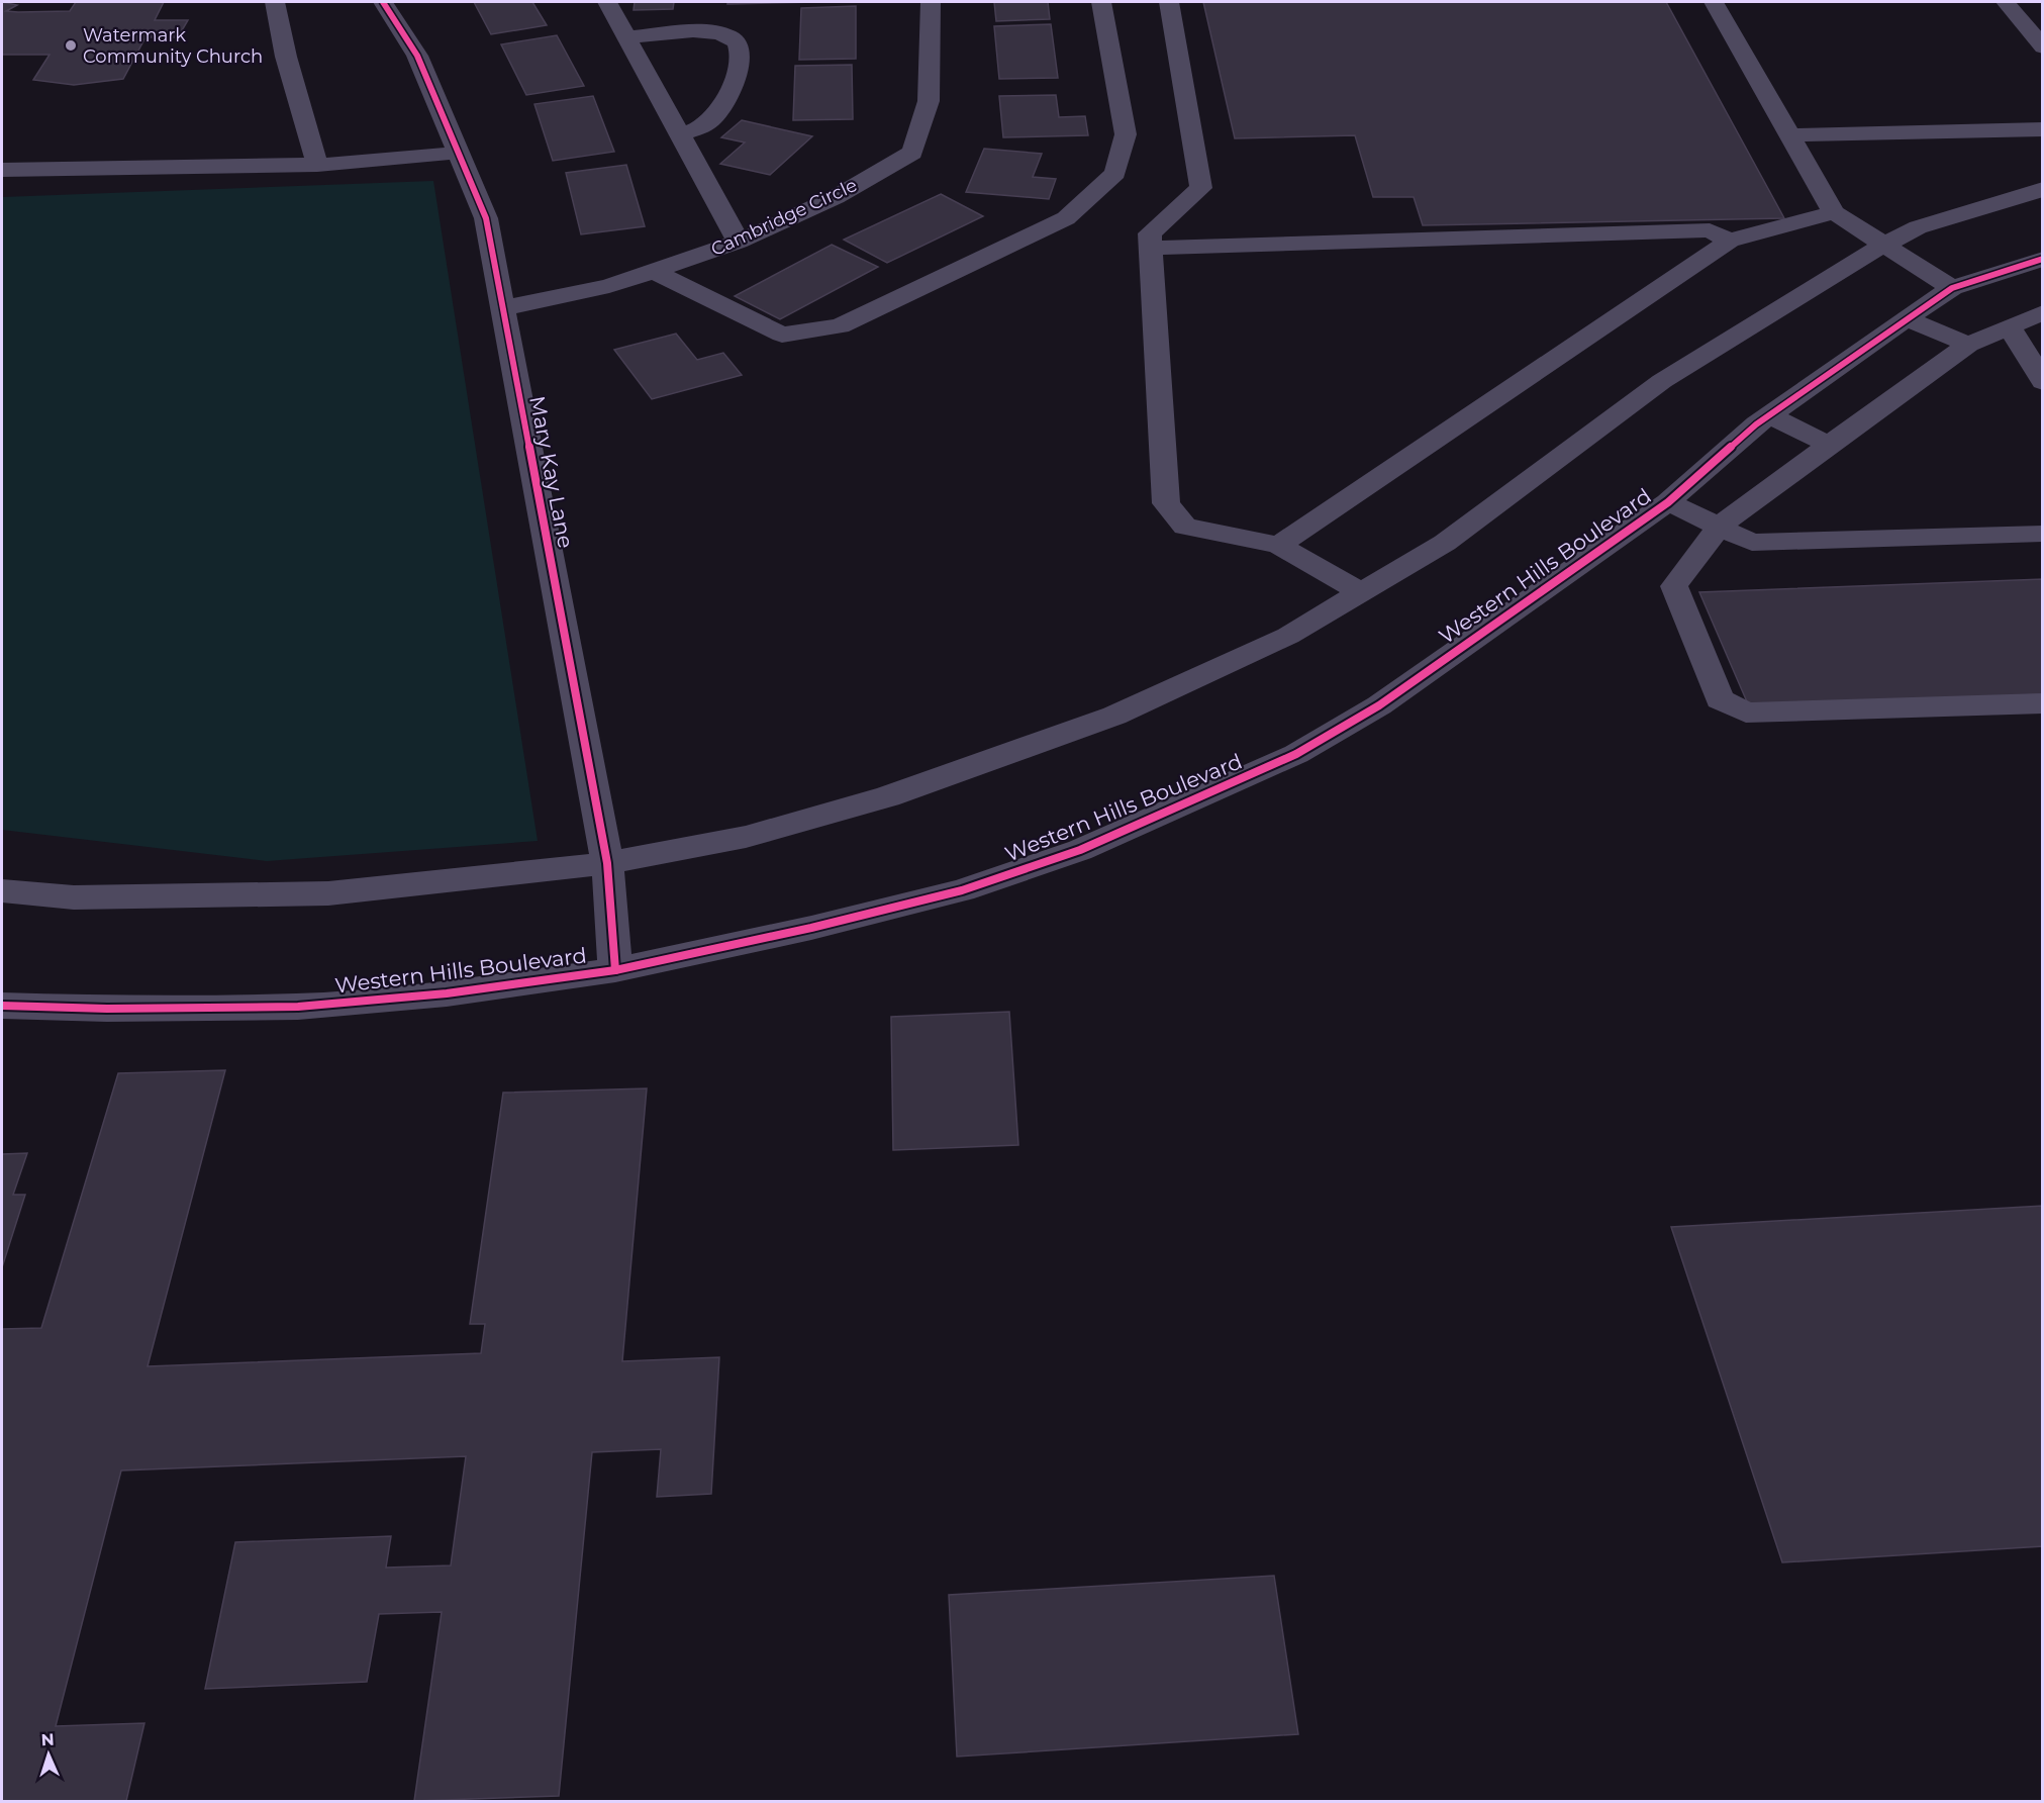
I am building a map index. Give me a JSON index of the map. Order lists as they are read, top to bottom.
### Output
{
  "streets": {
    "street": ["Cambridge Circle", "Mary Kay Lane", "Western Hills Boulevard"]
  },
  "crossings": [
    ["Cambridge Circle", "Mary Kay Lane"],
    ["Mary Kay Lane", "Western Hills Boulevard"]
  ],
  "places": ["Watermark Community Church"],
  "north": "top"
}
